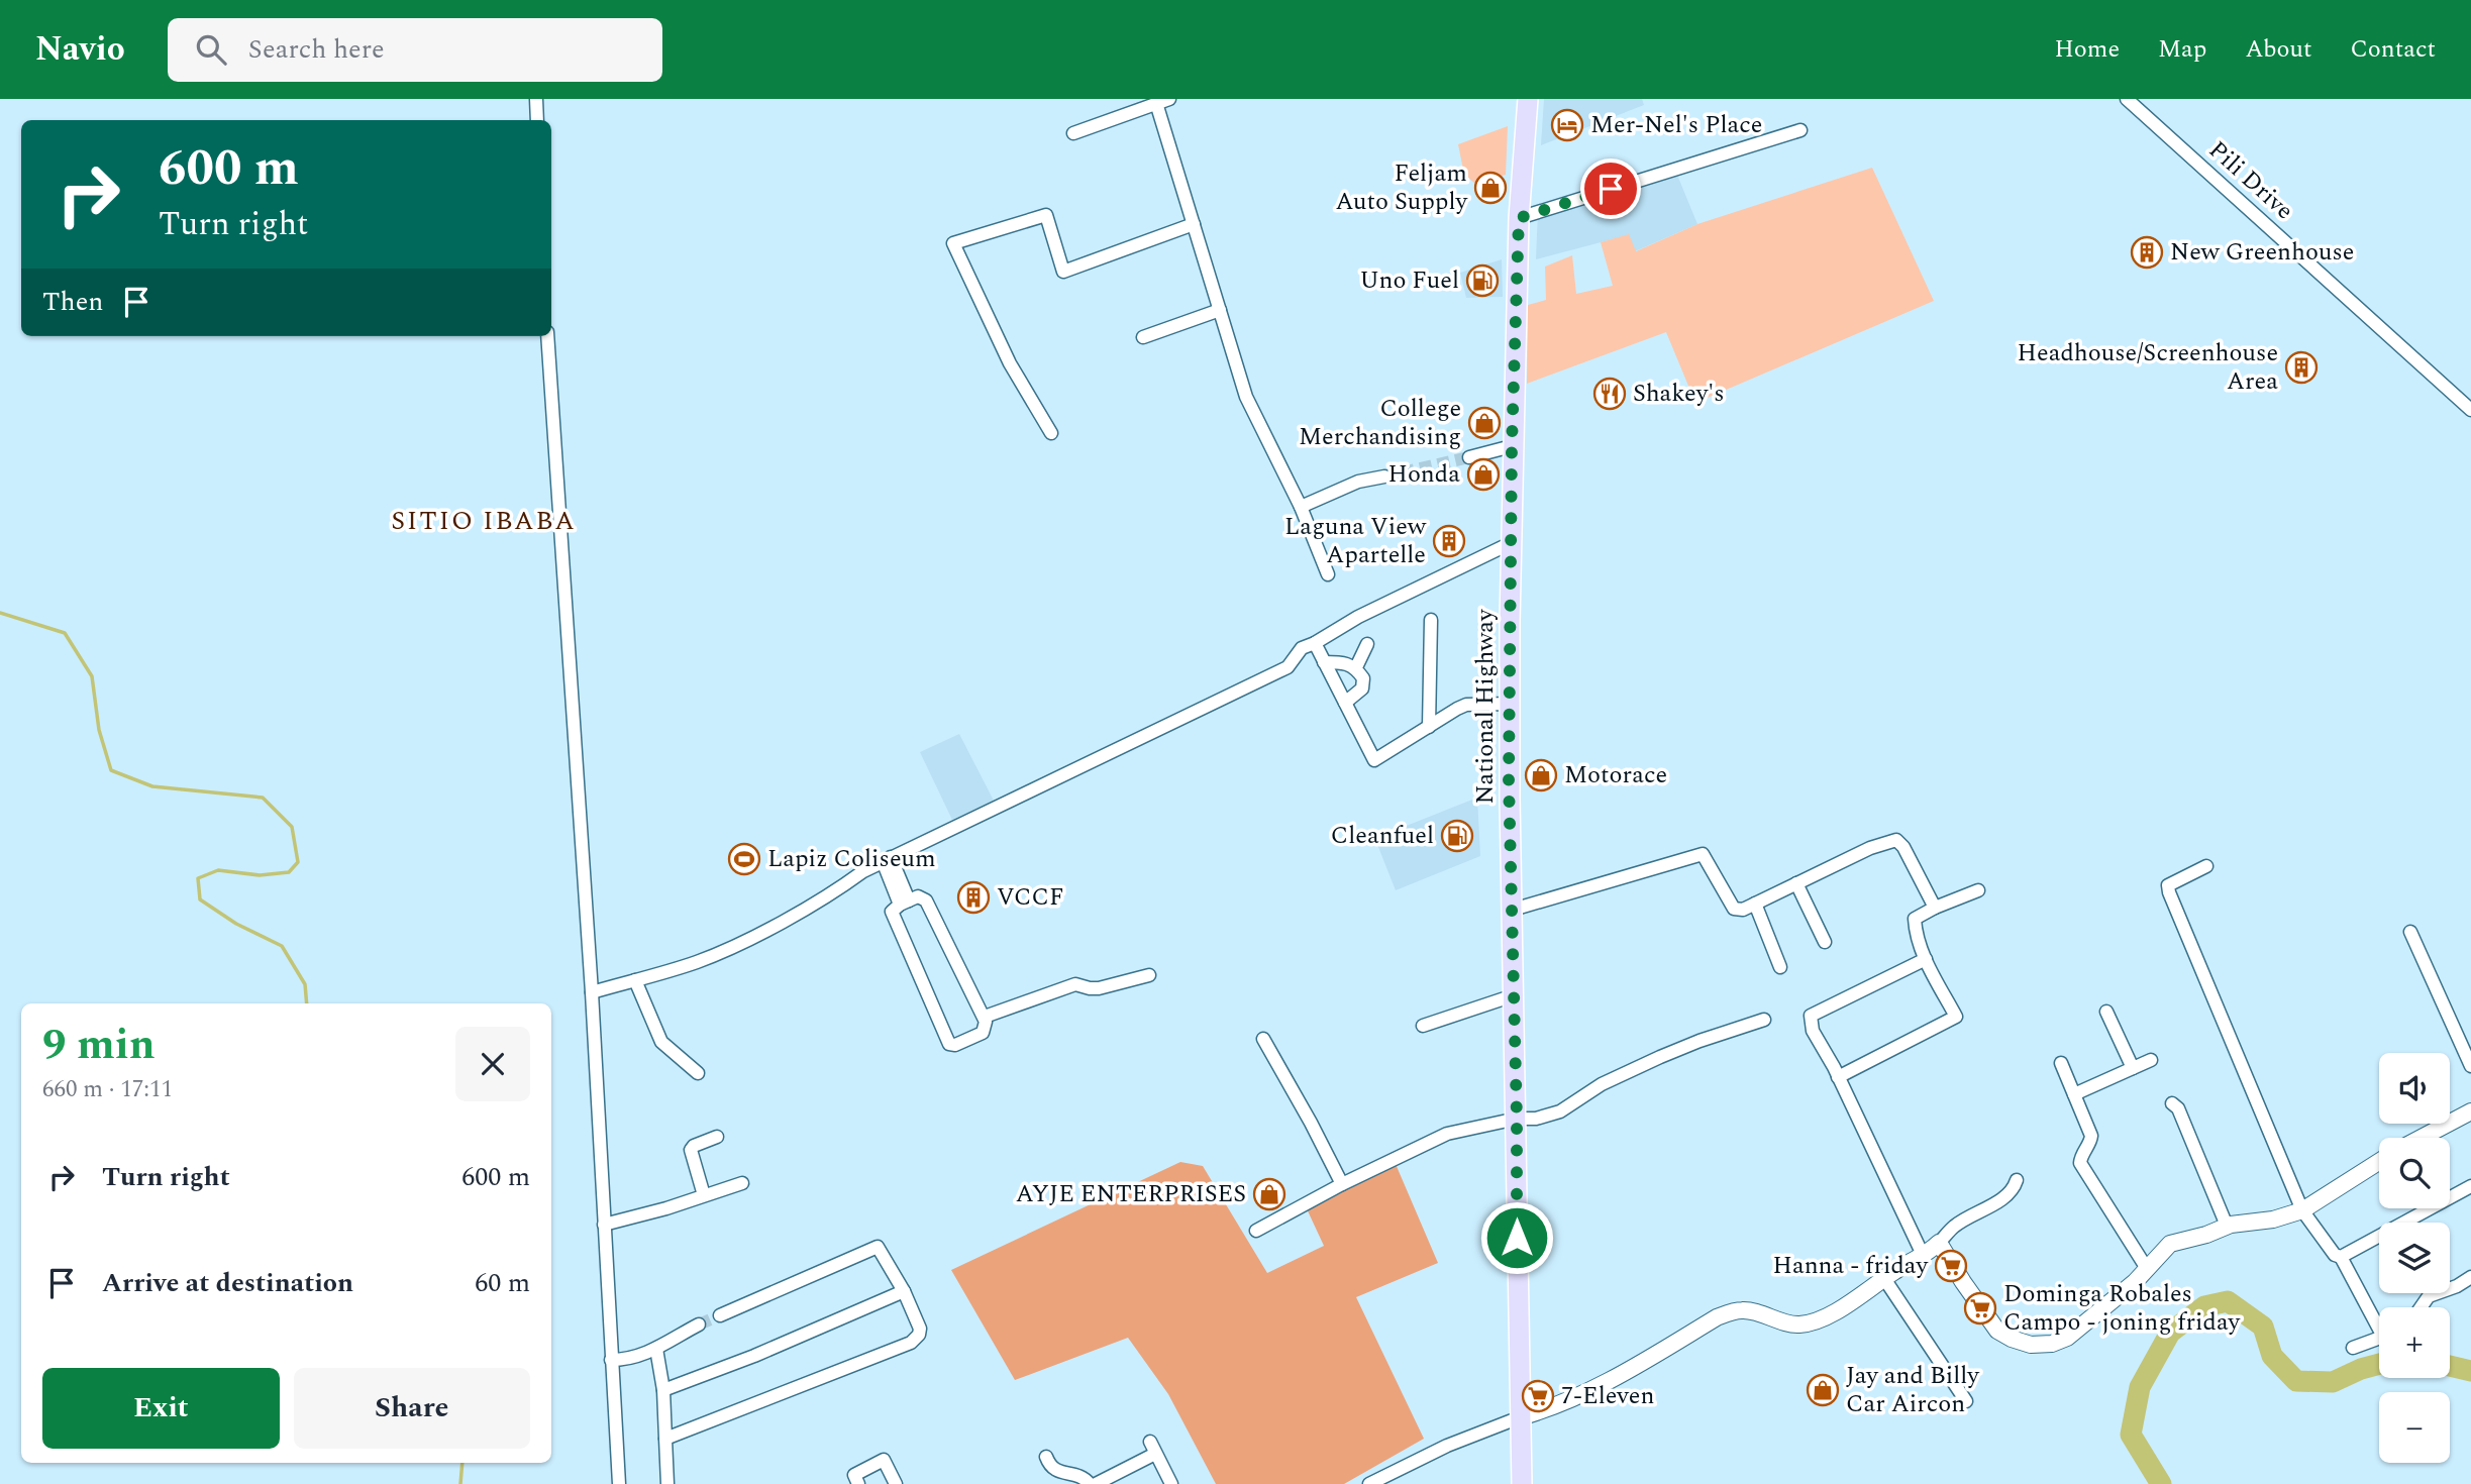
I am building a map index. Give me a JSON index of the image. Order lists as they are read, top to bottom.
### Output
{
  "streets": {
    "main road": ["National Highway"],
    "street": ["Pili Drive"]
  },
  "districts": ["SITIO IBABA"],
  "places": {
    "hotel": ["Mer-Nel's Place"],
    "shop": [
      "Feljam Auto Supply",
      "College Merchandising",
      "Honda",
      "Motorace",
      "AYJE ENTERPRISES",
      "Jay and Billy Car Aircon"
    ],
    "building": [
      "New Greenhouse",
      "Headhouse/Screenhouse Area",
      "Laguna View Apartelle",
      "VCCF"
    ],
    "fuel station": ["Uno Fuel", "Cleanfuel"],
    "restaurant": ["Shakey's"],
    "sports": ["Lapiz Coliseum"],
    "supermarket": ["Hanna - friday", "Dominga Robales Campo - joning friday", "7-Eleven"]
  },
  "page": {
    "header": "Navio",
    "search": "Search here",
    "nav": [
      "Home",
      "Map",
      "About",
      "Contact"
    ],
    "turn": ["600 m", "Turn right"],
    "then": "Then",
    "heading": ["9 min", "660 m · 17:11"],
    "map_buttons": ["+", "−"],
    "list": [
      {
        "name": "Turn right",
        "value": "600 m"
      },
      {
        "name": "Arrive at destination",
        "value": "60 m"
      }
    ],
    "buttons": ["Exit", "Share"]
  }
}
